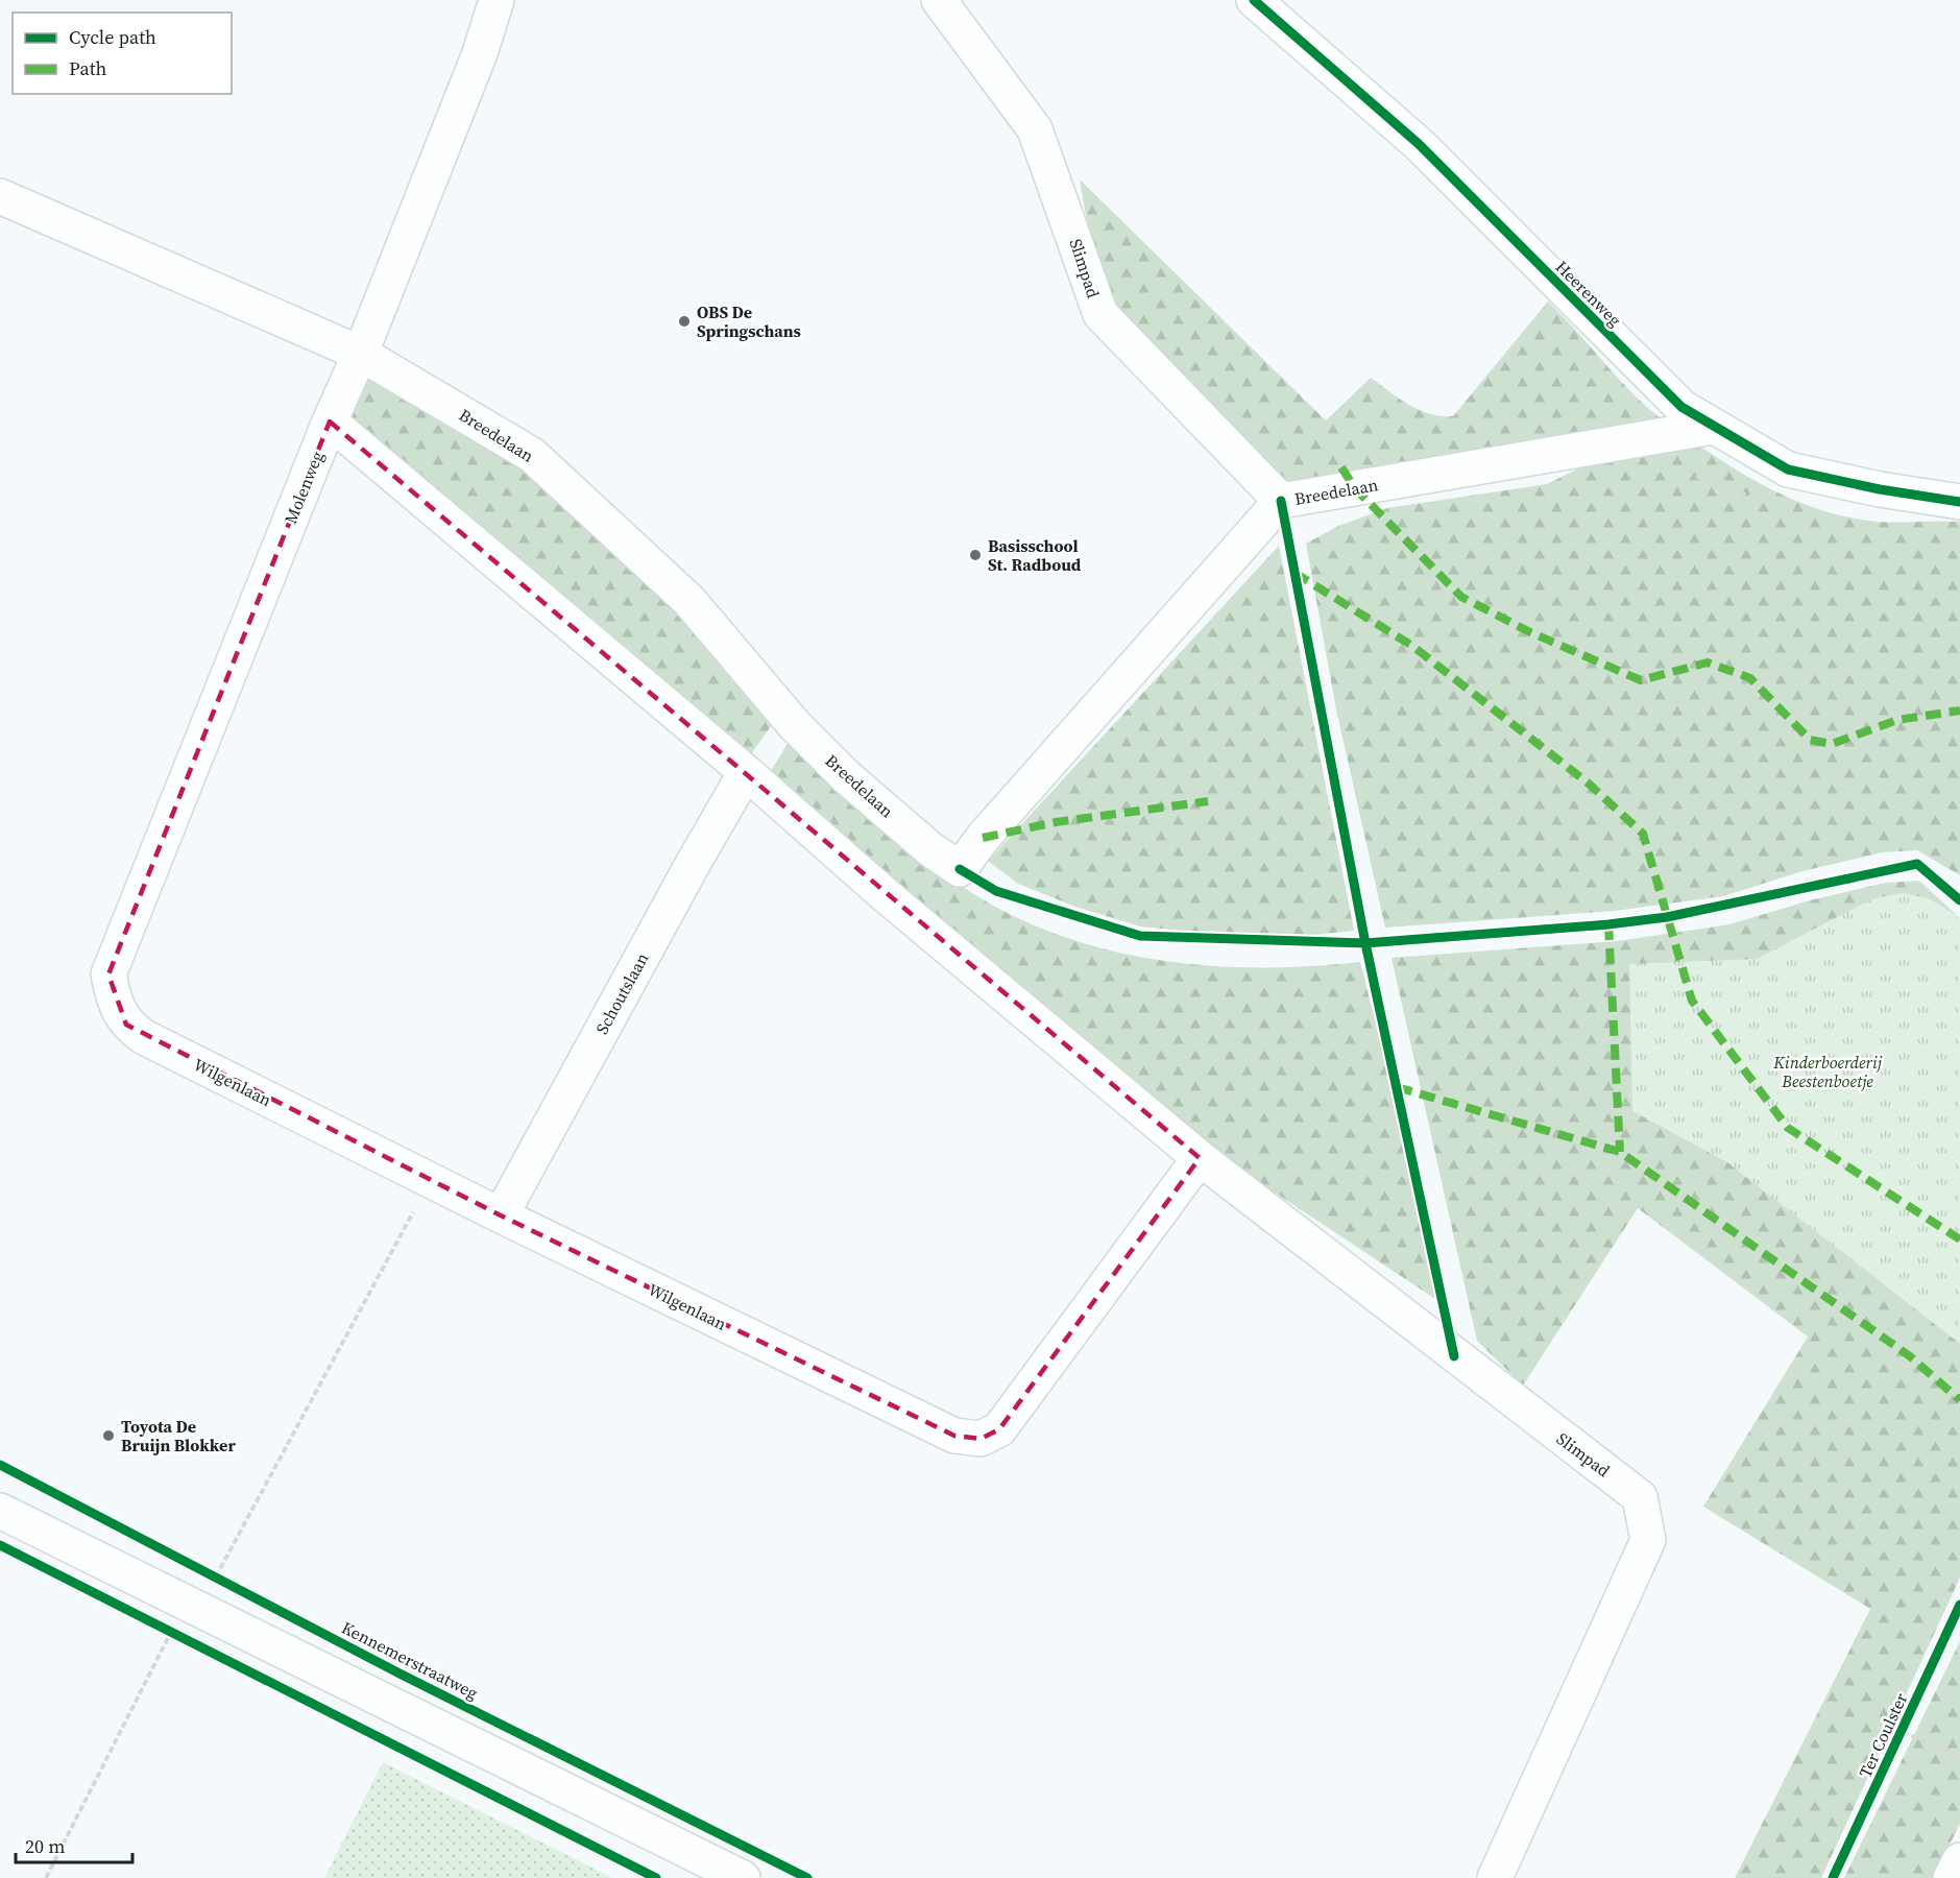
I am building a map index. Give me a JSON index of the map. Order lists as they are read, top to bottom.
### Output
{
  "streets": {
    "street": [
      "Slimpad",
      "Heerenweg",
      "Breedelaan",
      "Molenweg",
      "Schoutslaan",
      "Wilgenlaan"
    ],
    "cycle path": ["Kennemerstraatweg", "Ter Coulster"]
  },
  "crossings": [
    ["Slimpad", "Breedelaan"],
    ["Slimpad", "Wilgenlaan"],
    ["Heerenweg", "Breedelaan"],
    ["Breedelaan", "Molenweg"],
    ["Molenweg", "Wilgenlaan"],
    ["Schoutslaan", "Wilgenlaan"]
  ],
  "parks": ["Kinderboerderij Beestenboetje"],
  "places": ["OBS De Springschans", "Basisschool St. Radboud", "Toyota De Bruijn Blokker"],
  "legend": ["Cycle path", "Path"],
  "scale_bar": "20 m"
}
